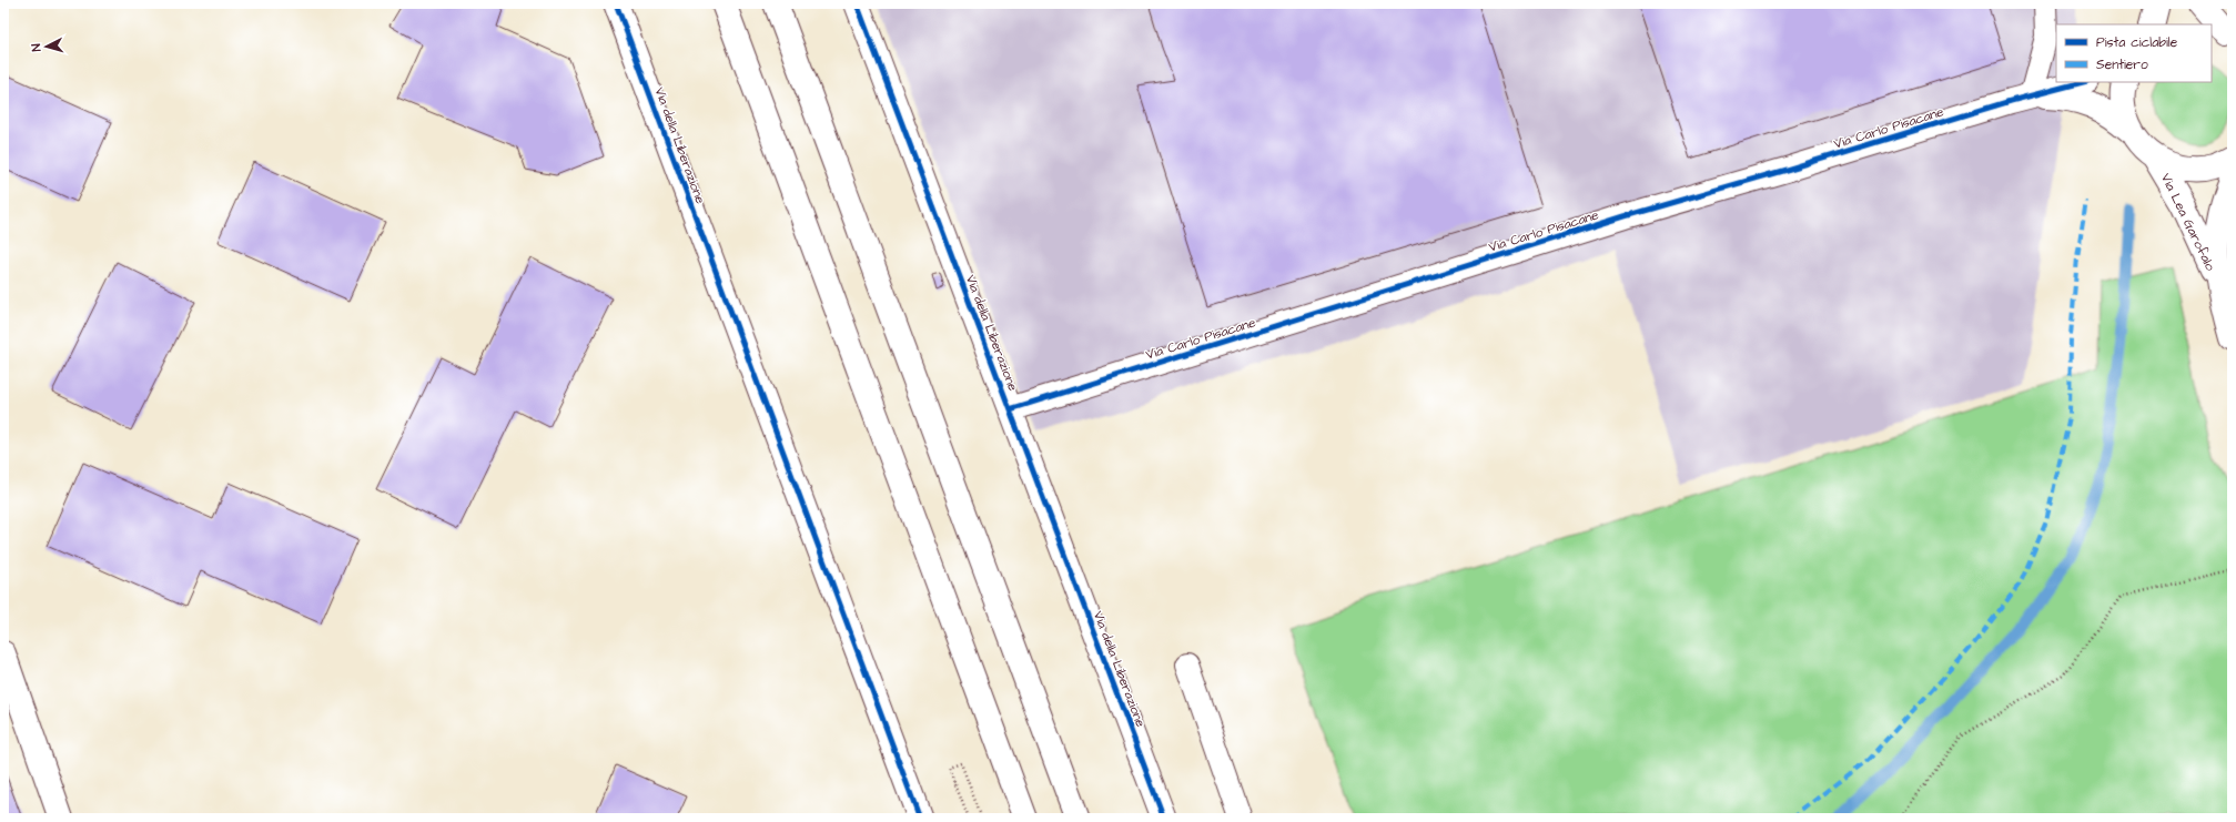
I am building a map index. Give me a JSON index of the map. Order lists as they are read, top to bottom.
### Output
{
  "streets": {
    "main road": ["Via Carlo Pisacane", "Via della Liberazione", "Via Lea Garofalo"]
  },
  "crossings": [
    ["Via Carlo Pisacane", "Via della Liberazione"],
    ["Via Carlo Pisacane", "Via Lea Garofalo"]
  ],
  "legend": ["Pista ciclabile", "Sentiero"],
  "north": "left"
}
